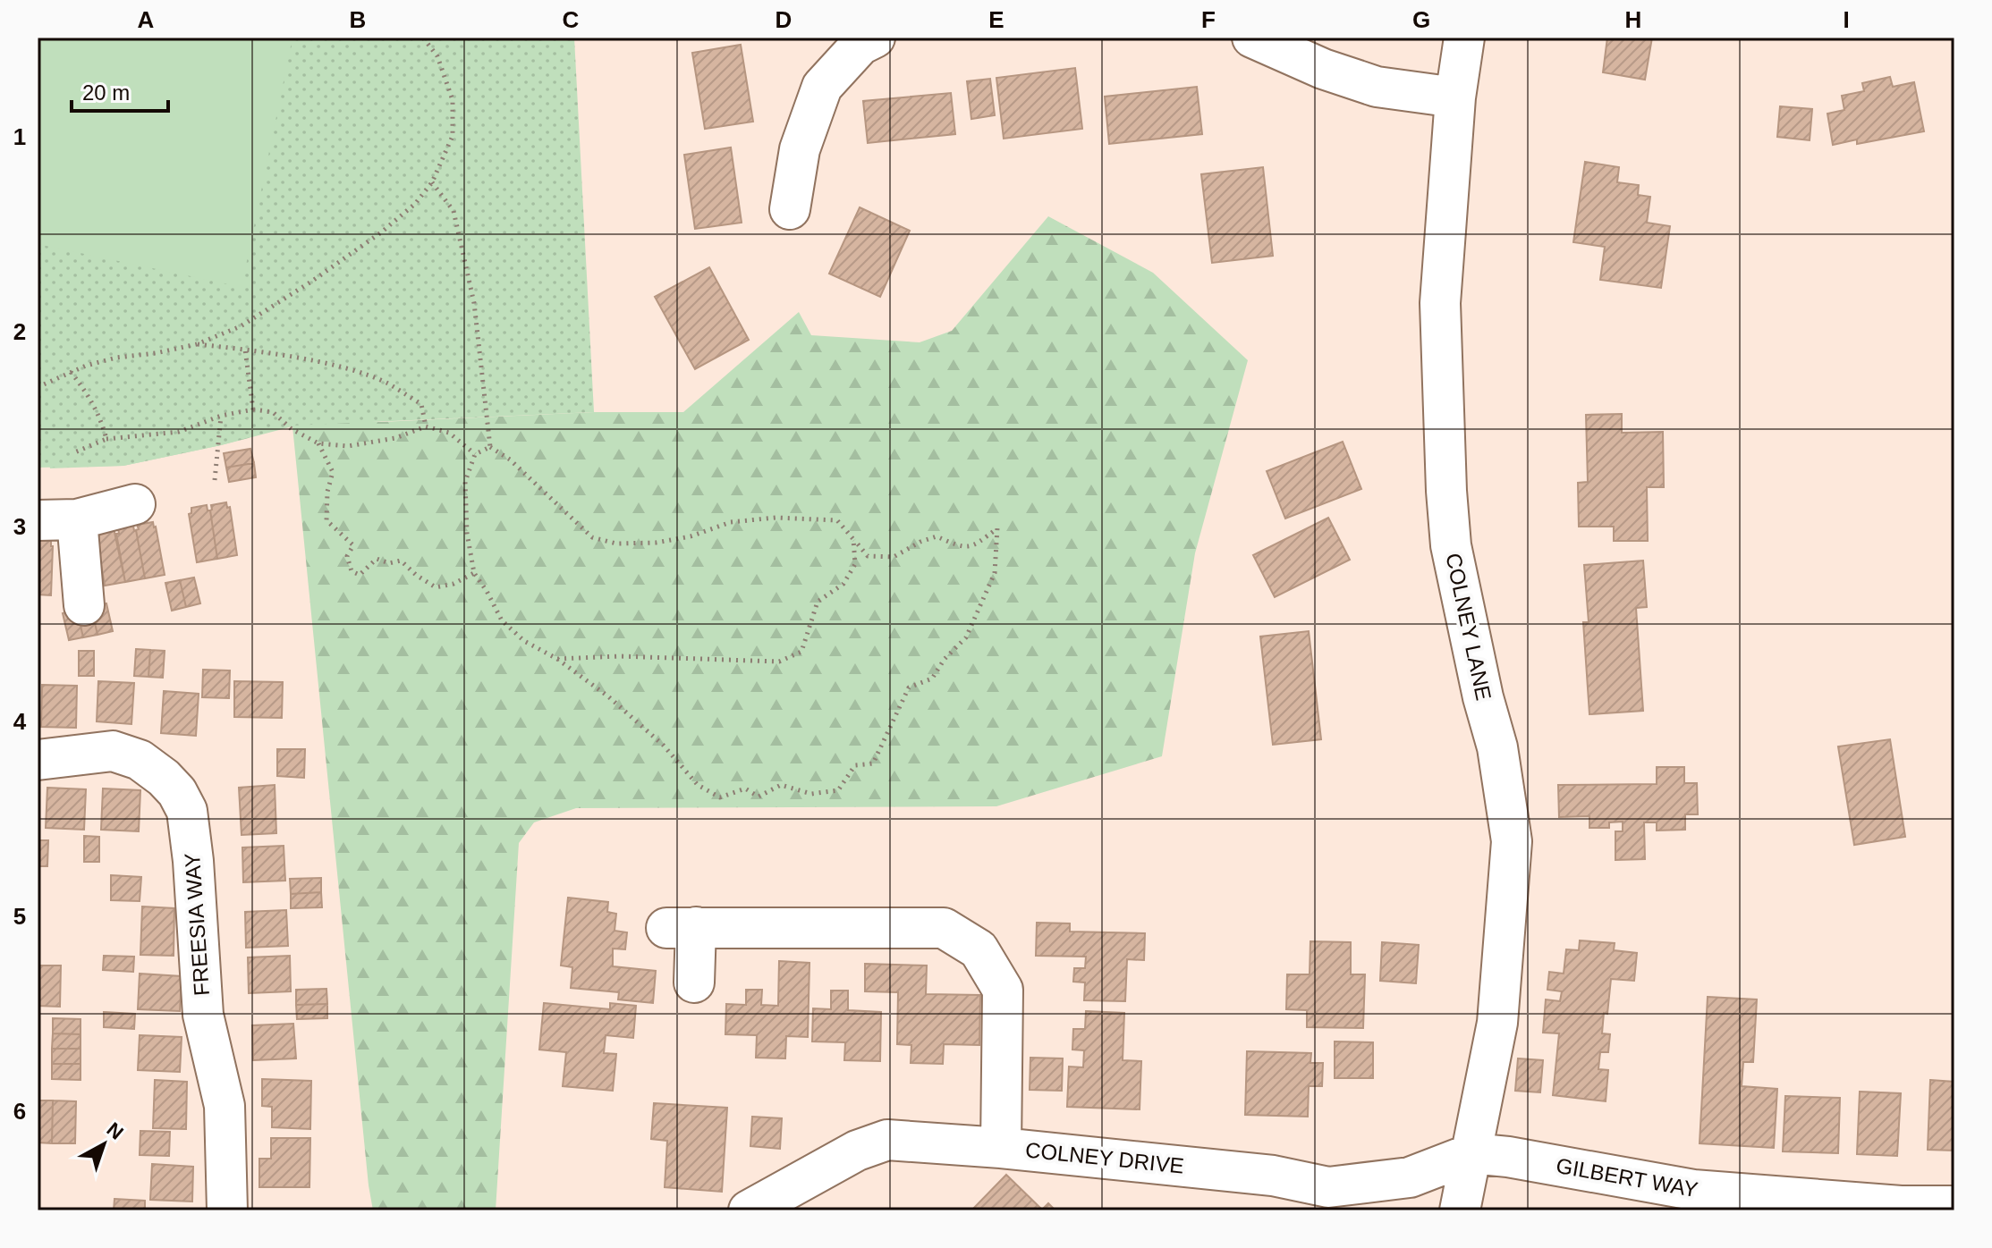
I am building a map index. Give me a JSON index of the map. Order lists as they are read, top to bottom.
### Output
{
  "streets": {
    "street": [
      "COLNEY LANE",
      "FREESIA WAY",
      "COLNEY DRIVE",
      "GILBERT WAY"
    ]
  },
  "crossings": [
    ["COLNEY LANE", "COLNEY DRIVE"],
    ["COLNEY LANE", "GILBERT WAY"],
    ["COLNEY DRIVE", "GILBERT WAY"]
  ],
  "scale_bar": "20 m",
  "north": "top right",
  "grid": {
    "columns": [
      "A",
      "B",
      "C",
      "D",
      "E",
      "F",
      "G",
      "H",
      "I"
    ],
    "rows": [
      "1",
      "2",
      "3",
      "4",
      "5",
      "6"
    ]
  }
}
